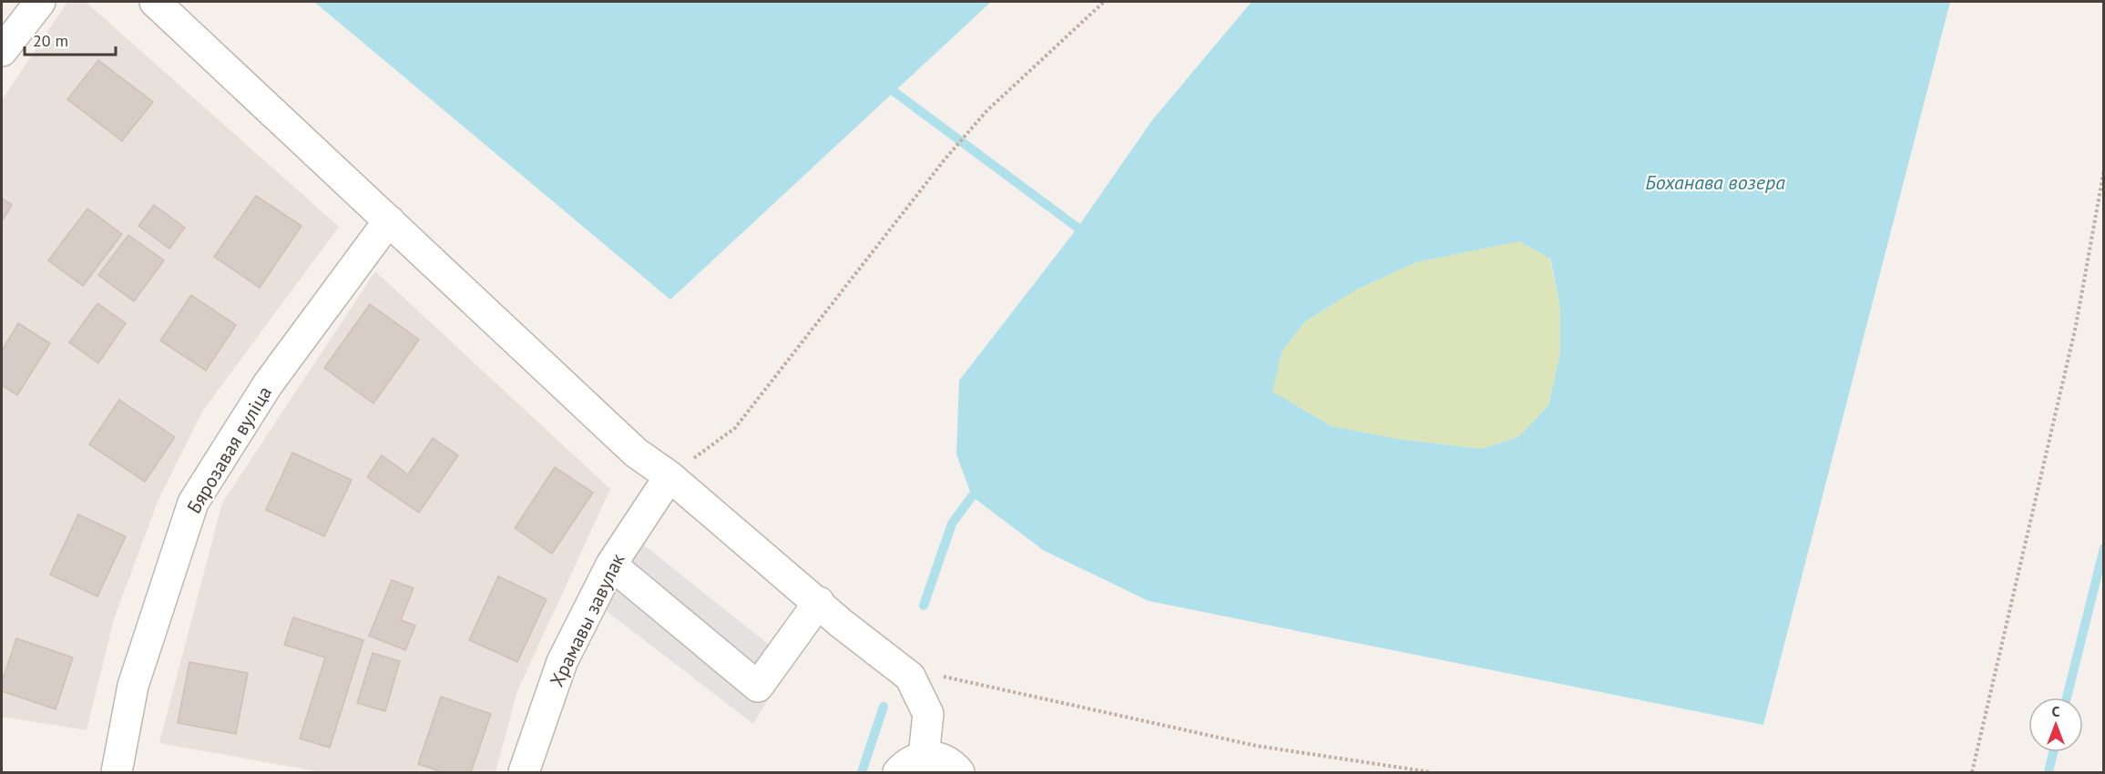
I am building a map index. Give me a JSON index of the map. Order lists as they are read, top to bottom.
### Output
{
  "streets": {
    "street": ["Бярозавая вуліца", "Храмавы завулак"]
  },
  "water": ["Боханава возера"],
  "scale_bar": "20 m",
  "north": "top"
}
